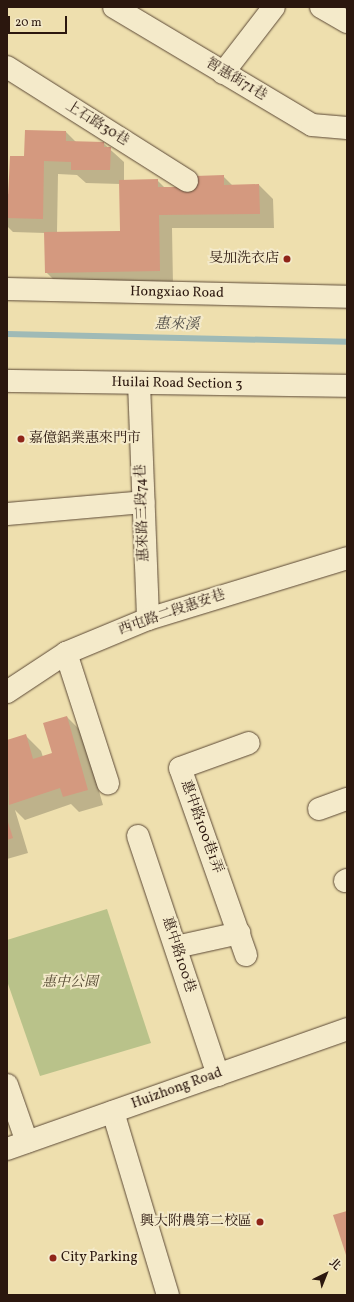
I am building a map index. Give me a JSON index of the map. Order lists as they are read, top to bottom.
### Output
{
  "streets": {
    "street": [
      "智惠街71巷",
      "上石路30巷",
      "Hongxiao Road",
      "Huilai Road Section 3",
      "惠來路三段74巷",
      "西屯路二段惠安巷",
      "惠中路100巷1弄",
      "惠中路100巷",
      "Huizhong Road"
    ]
  },
  "crossings": [
    ["Huilai Road Section 3", "惠來路三段74巷"],
    ["惠來路三段74巷", "西屯路二段惠安巷"],
    ["惠中路100巷", "Huizhong Road"]
  ],
  "water": ["惠來溪"],
  "parks": ["惠中公園"],
  "places": [
    "旻加洗衣店",
    "嘉億鋁業惠來門市",
    "興大附農第二校區",
    "City Parking"
  ],
  "scale_bar": "20 m",
  "north": "top right"
}
